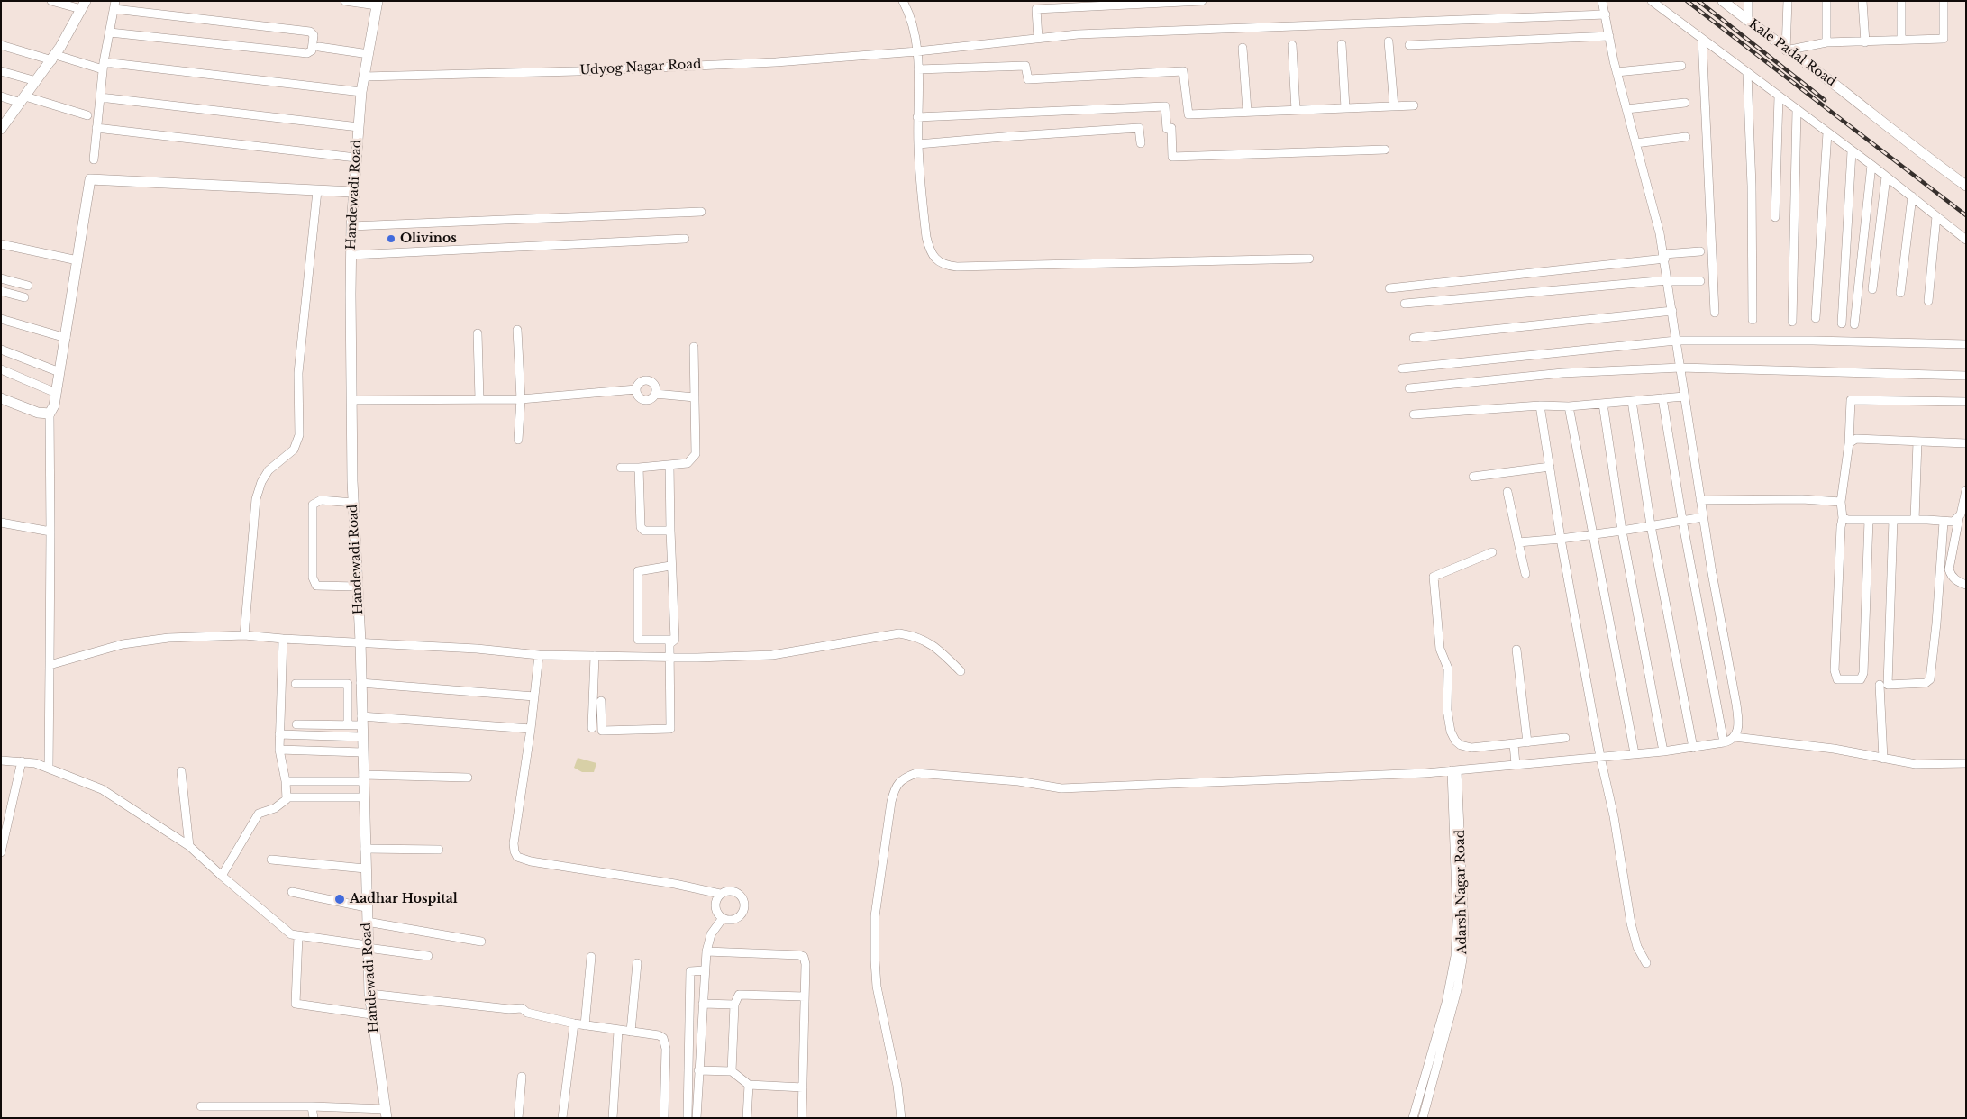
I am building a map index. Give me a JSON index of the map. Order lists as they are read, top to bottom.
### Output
{
  "streets": {
    "main road": ["Kale Padal Road", "Handewadi Road"],
    "street": ["Udyog Nagar Road", "Adarsh Nagar Road"]
  },
  "crossings": [
    ["Udyog Nagar Road", "Handewadi Road"]
  ],
  "places": ["Olivinos", "Aadhar Hospital"]
}
